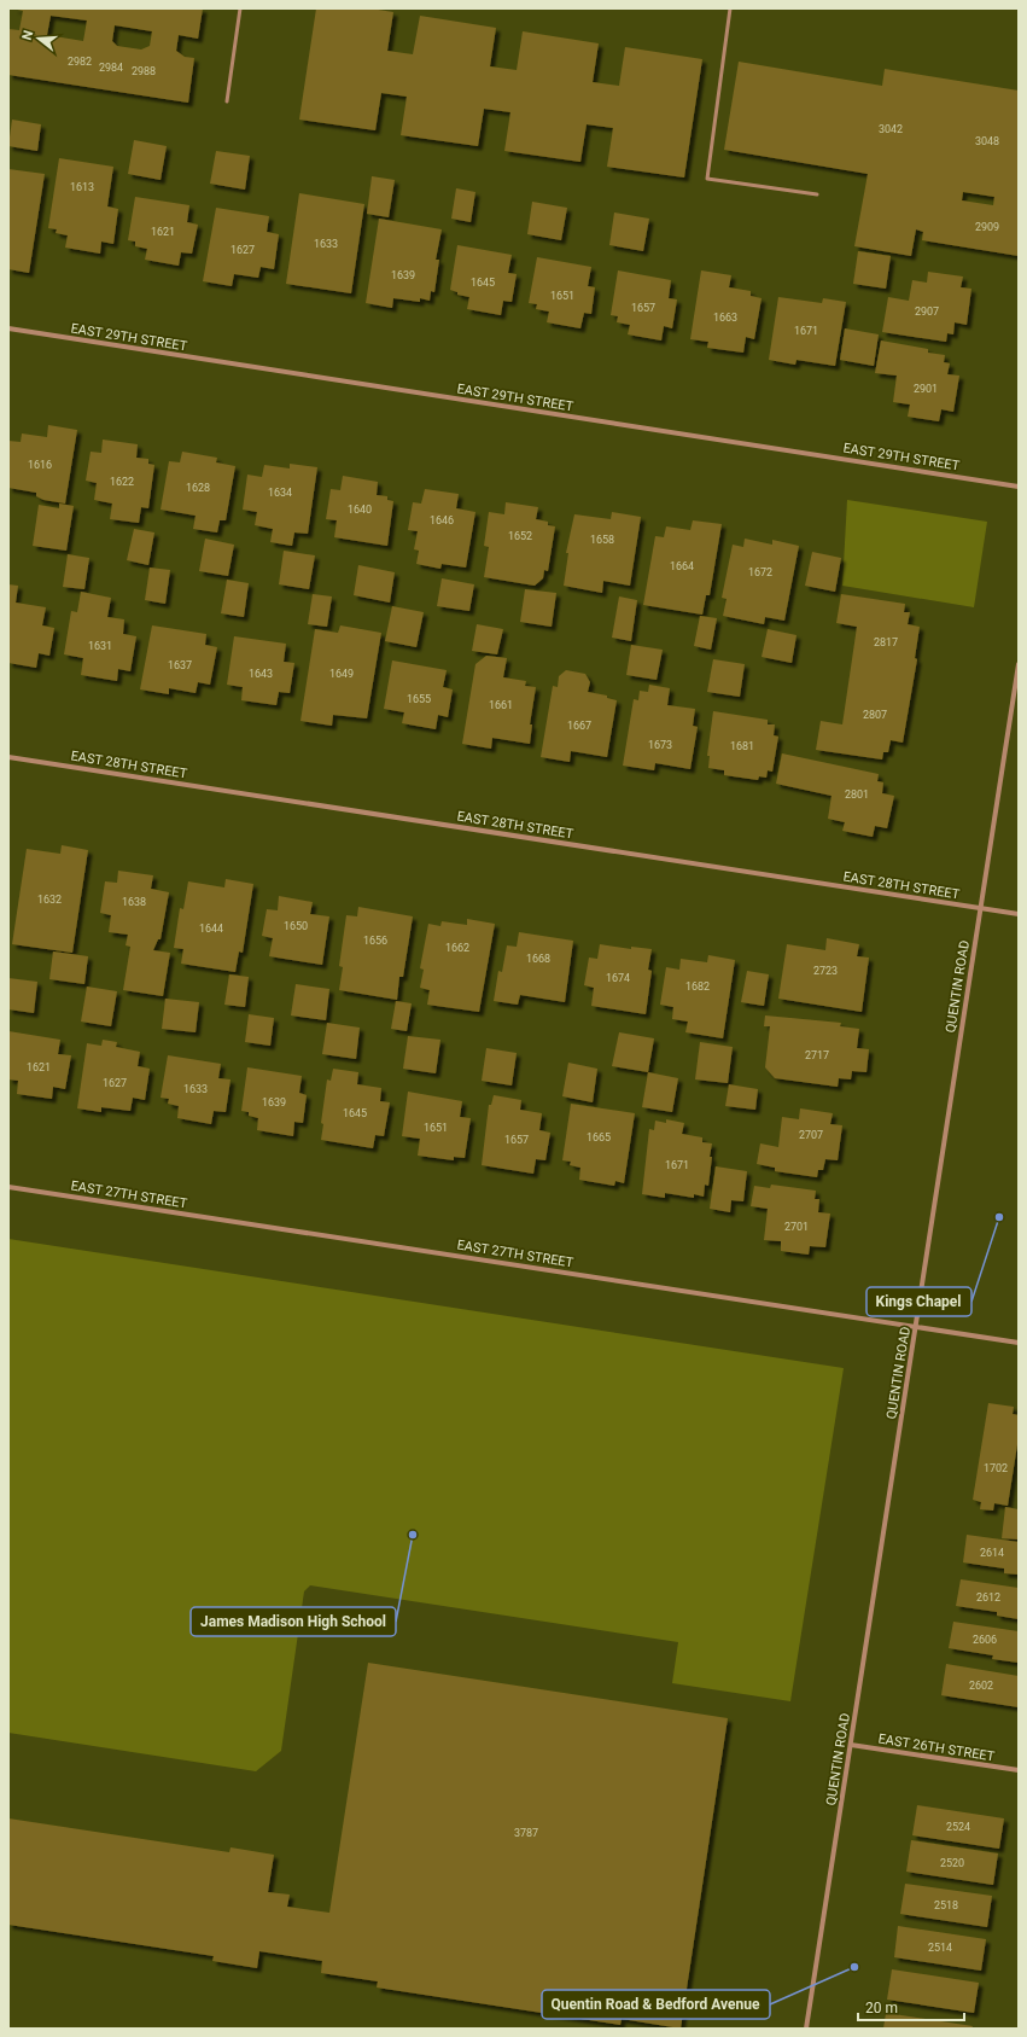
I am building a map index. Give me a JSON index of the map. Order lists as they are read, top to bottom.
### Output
{
  "streets": {
    "street": [
      "EAST 29TH STREET",
      "EAST 28TH STREET",
      "QUENTIN ROAD",
      "EAST 27TH STREET",
      "EAST 26TH STREET"
    ]
  },
  "crossings": [
    ["EAST 28TH STREET", "QUENTIN ROAD"],
    ["QUENTIN ROAD", "EAST 27TH STREET"],
    ["QUENTIN ROAD", "EAST 26TH STREET"]
  ],
  "places": ["Kings Chapel", "James Madison High School", "Quentin Road & Bedford Avenue"],
  "house_numbers": [
    "2982",
    "2984",
    "2988",
    "3042",
    "3048",
    "1613",
    "2909",
    "1621",
    "1633",
    "1627",
    "1639",
    "1645",
    "1651",
    "1657",
    "2907",
    "1663",
    "1671",
    "2901",
    "1616",
    "1622",
    "1628",
    "1634",
    "1640",
    "1646",
    "1652",
    "1658",
    "1664",
    "1672",
    "2817",
    "1631",
    "1637",
    "1643",
    "1649",
    "1655",
    "1661",
    "2807",
    "1667",
    "1673",
    "1681",
    "2801",
    "1632",
    "1638",
    "1650",
    "1644",
    "1656",
    "1662",
    "1668",
    "2723",
    "1674",
    "1682",
    "2717",
    "1621",
    "1627",
    "1633",
    "1639",
    "1645",
    "1651",
    "2707",
    "1665",
    "1657",
    "1671",
    "2701",
    "1702",
    "2614",
    "2612",
    "2606",
    "2602",
    "2524",
    "3787",
    "2520",
    "2518",
    "2514"
  ],
  "scale_bar": "20 m",
  "north": "left"
}
